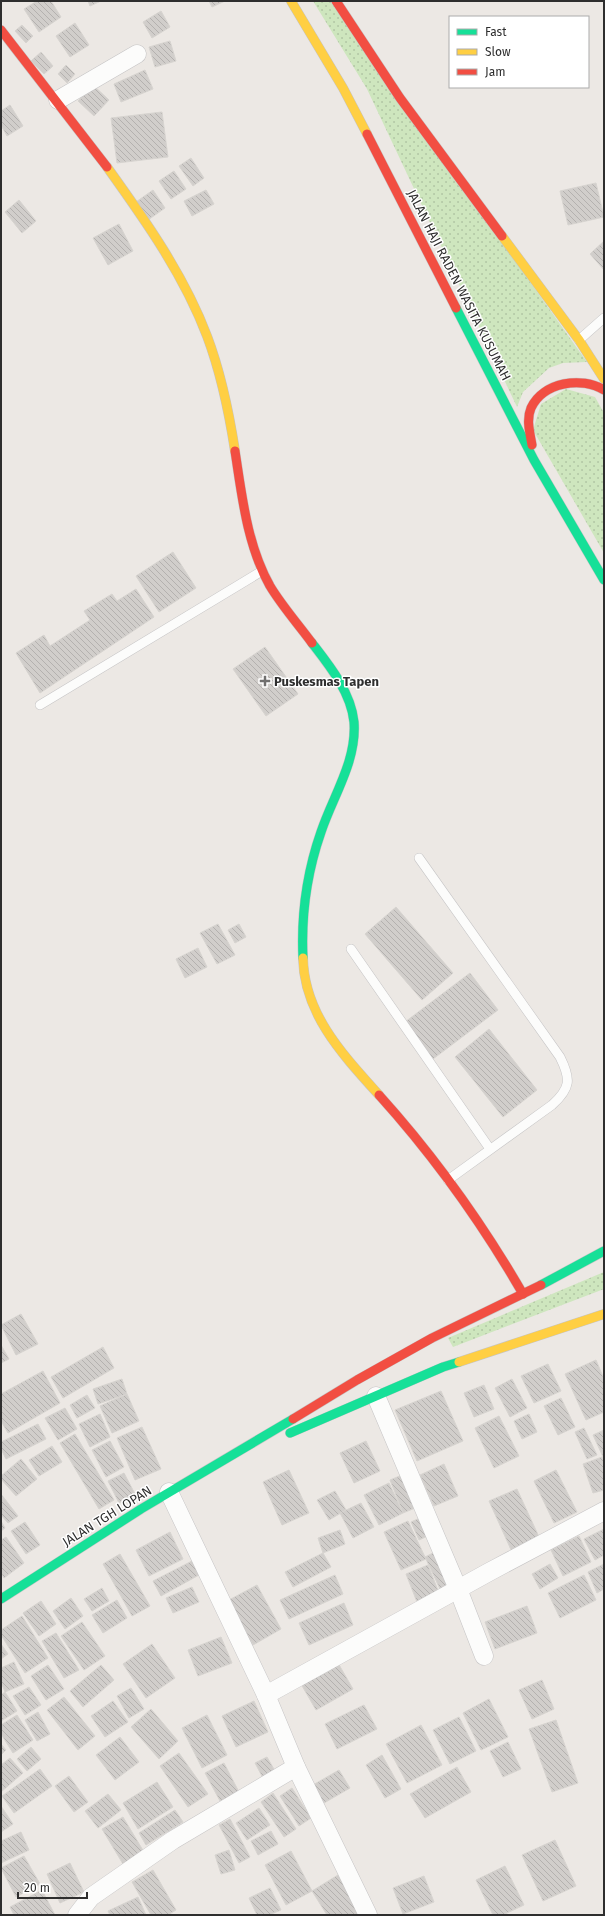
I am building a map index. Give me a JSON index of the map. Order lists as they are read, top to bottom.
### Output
{
  "streets": {
    "main road": ["JALAN HAJI RADEN WASITA KUSUMAH", "JALAN TGH LOPAN"]
  },
  "places": {
    "health": ["Puskesmas Tapen"]
  },
  "legend": ["Fast", "Slow", "Jam"],
  "scale_bar": "20 m"
}
